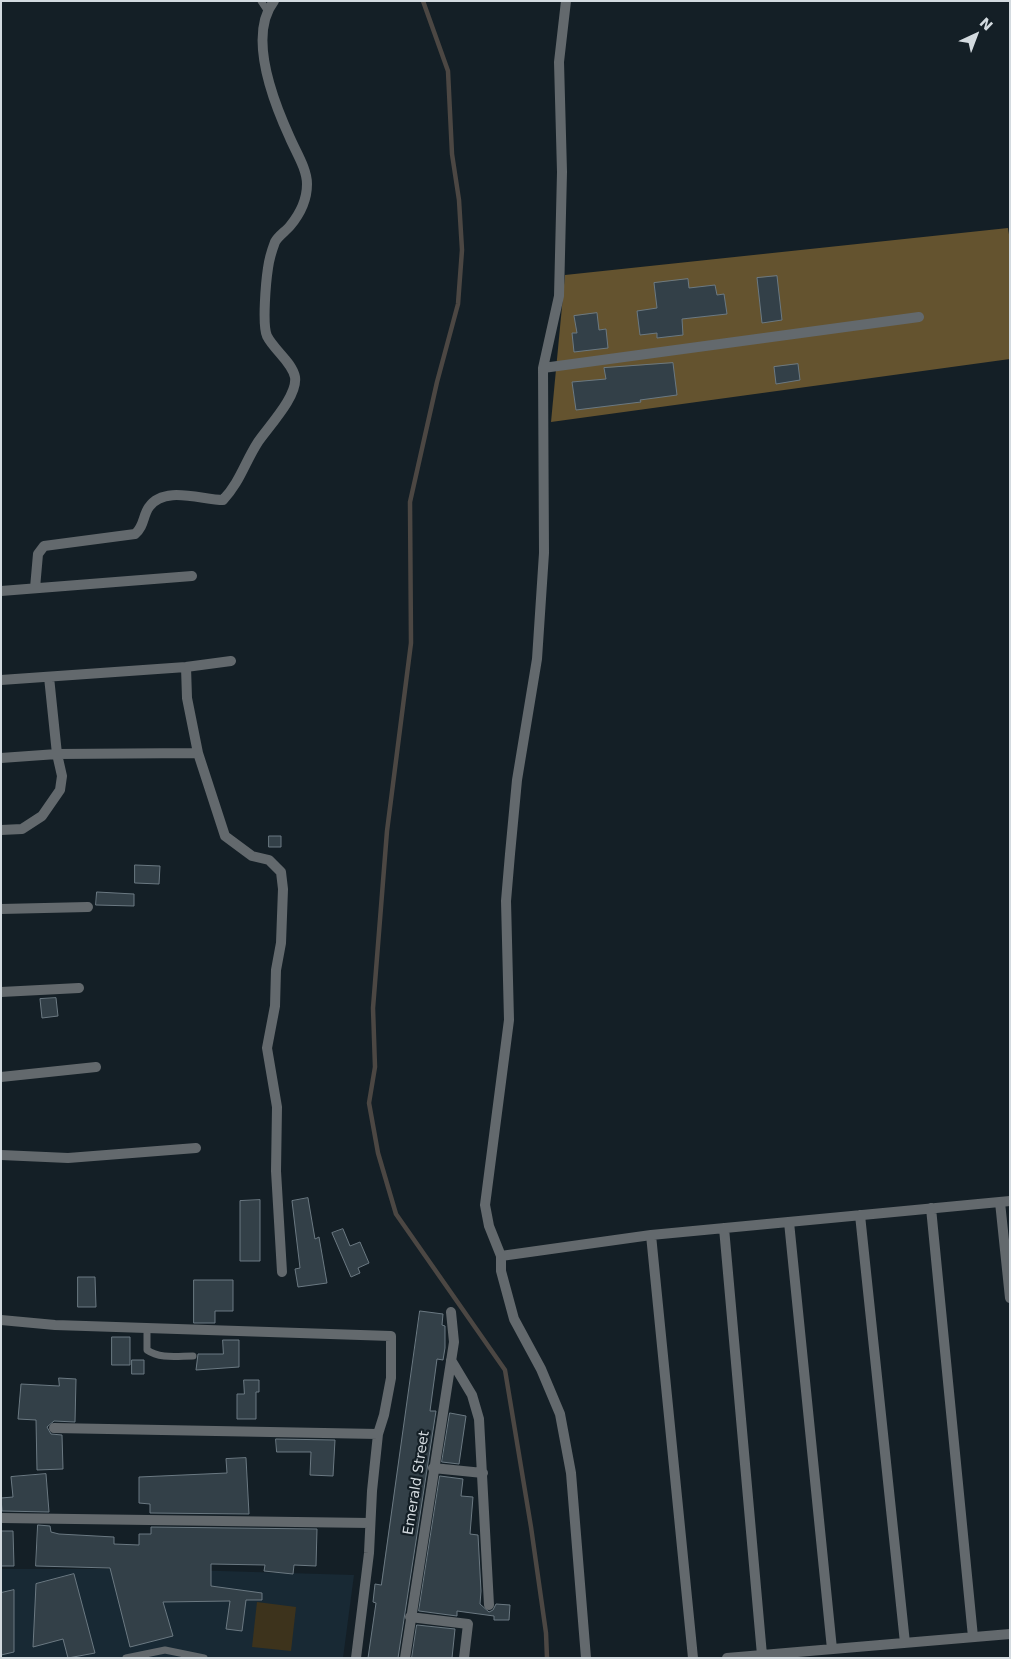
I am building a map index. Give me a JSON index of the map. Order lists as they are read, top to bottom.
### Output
{
  "streets": {
    "street": ["Emerald Street"]
  },
  "north": "top right"
}
